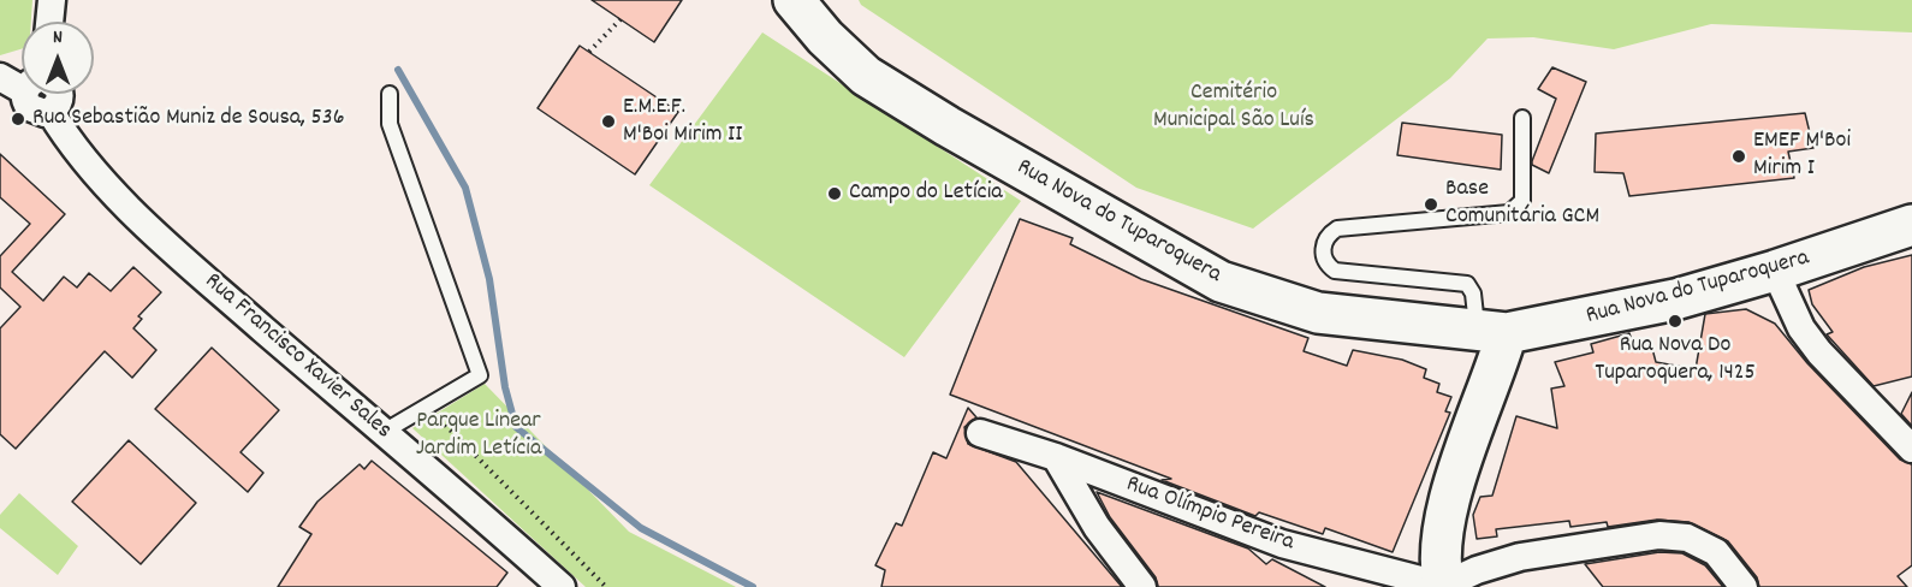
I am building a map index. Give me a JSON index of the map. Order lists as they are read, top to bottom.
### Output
{
  "streets": {
    "street": ["Rua Nova do Tuparoquera", "Rua Francisco Xavier Sales", "Rua Olímpio Pereira"]
  },
  "parks": ["Cemitério Municipal São Luís", "Parque Linear Jardim Letícia"],
  "places": [
    "Rua Sebastião Muniz de Sousa, 536",
    "E.M.E.F. M'Boi Mirim II",
    "EMEF M'Boi Mirim I",
    "Campo do Letícia",
    "Base Comunitária GCM",
    "Rua Nova Do Tuparoquera, 1425"
  ],
  "north": "top"
}
